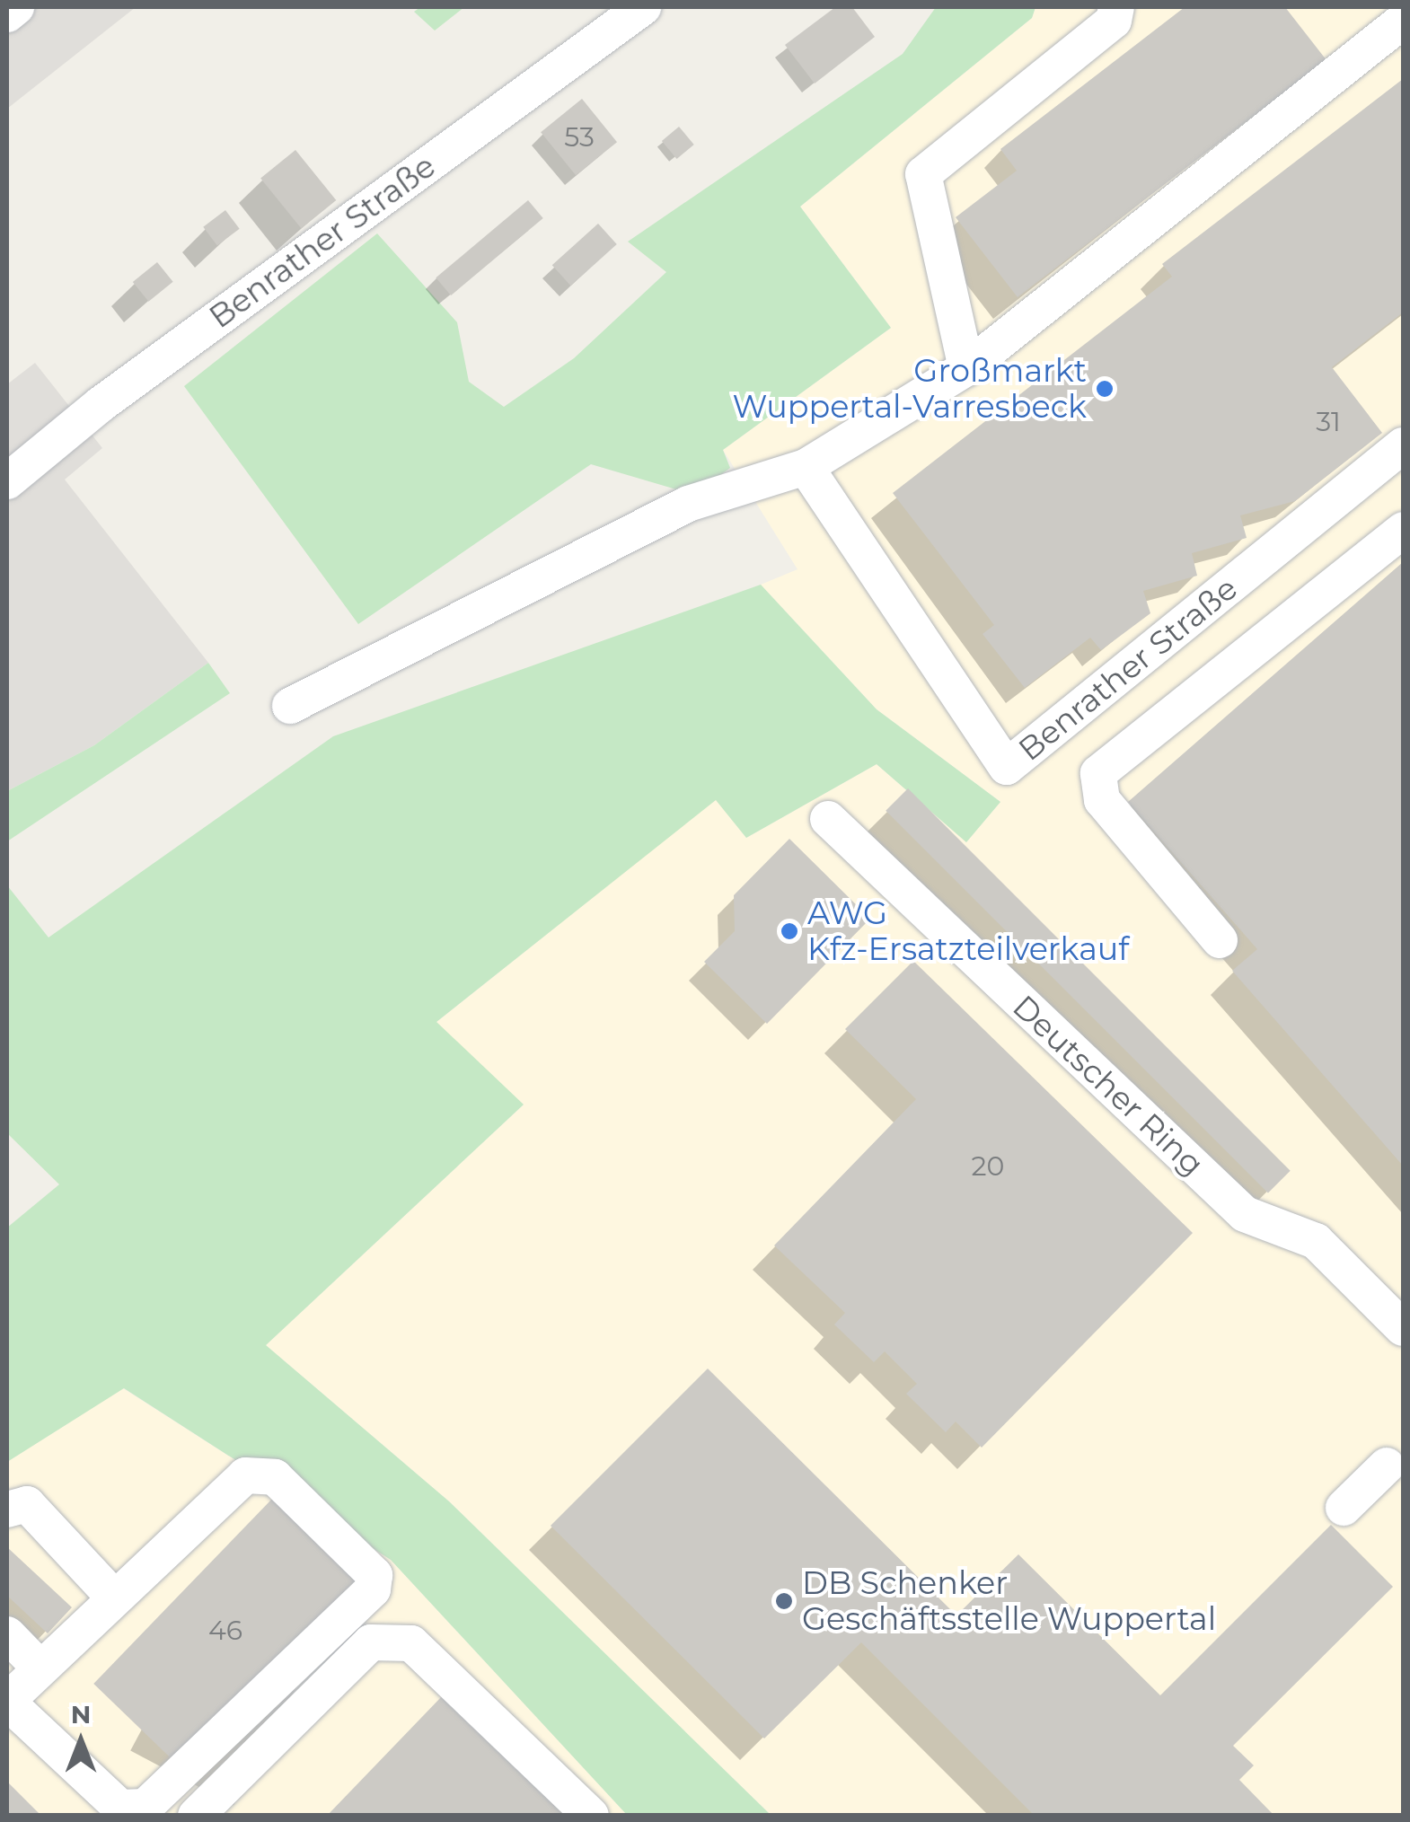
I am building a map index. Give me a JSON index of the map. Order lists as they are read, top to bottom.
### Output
{
  "streets": {
    "street": ["Benrather Straße", "Deutscher Ring"]
  },
  "places": ["Großmarkt Wuppertal-Varresbeck", "AWG Kfz-Ersatzteilverkauf", "DB Schenker Geschäftsstelle Wuppertal"],
  "house_numbers": [
    "53",
    "31",
    "20",
    "46"
  ],
  "north": "top"
}
